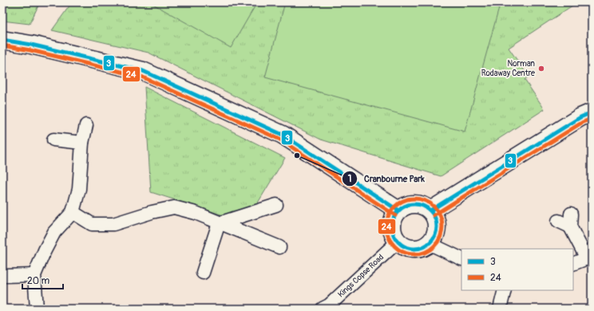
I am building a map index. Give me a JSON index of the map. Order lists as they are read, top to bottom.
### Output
{
  "streets": {
    "street": ["Kings Copse Road"]
  },
  "places": ["Norman Rodaway Centre", "Cranbourne Park"],
  "lines": ["transit line 3", "transit line 24"],
  "legend": ["3", "24"],
  "scale_bar": "20 m"
}
